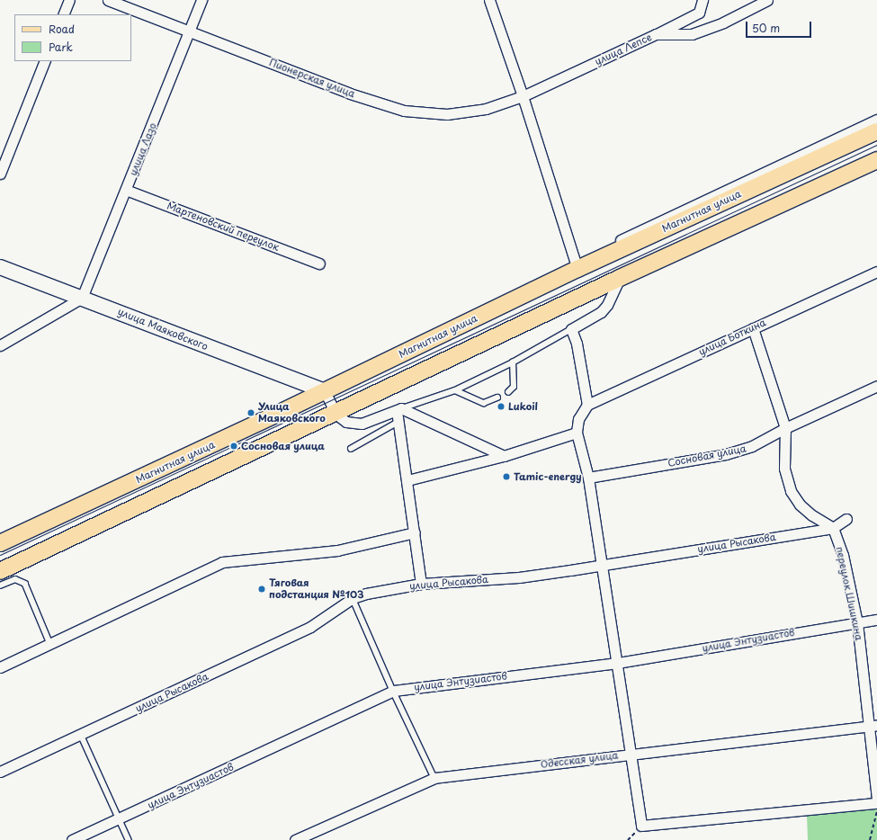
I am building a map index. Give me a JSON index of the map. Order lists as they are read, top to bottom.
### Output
{
  "streets": {
    "main road": ["Магнитная улица", "улица Маяковского"],
    "street": [
      "улица Лепсе",
      "Пионерская улица",
      "улица Лазо",
      "Мартеновский переулок",
      "улица Боткина",
      "Сосновая улица",
      "улица Рысакова",
      "переулок Шишкина",
      "улица Энтузиастов",
      "Одесская улица"
    ]
  },
  "crossings": [
    ["улица Лепсе", "Пионерская улица"],
    ["Пионерская улица", "улица Лазо"],
    ["улица Лазо", "Мартеновский переулок"],
    ["улица Лазо", "улица Маяковского"],
    ["Магнитная улица", "улица Маяковского"],
    ["улица Рысакова", "переулок Шишкина"],
    ["переулок Шишкина", "улица Энтузиастов"],
    ["переулок Шишкина", "Одесская улица"]
  ],
  "places": [
    "Lukoil",
    "Улица Маяковского",
    "Сосновая улица",
    "Tamic-energy",
    "Тяговая подстанция №103"
  ],
  "legend": ["Road", "Park"],
  "scale_bar": "50 m"
}
